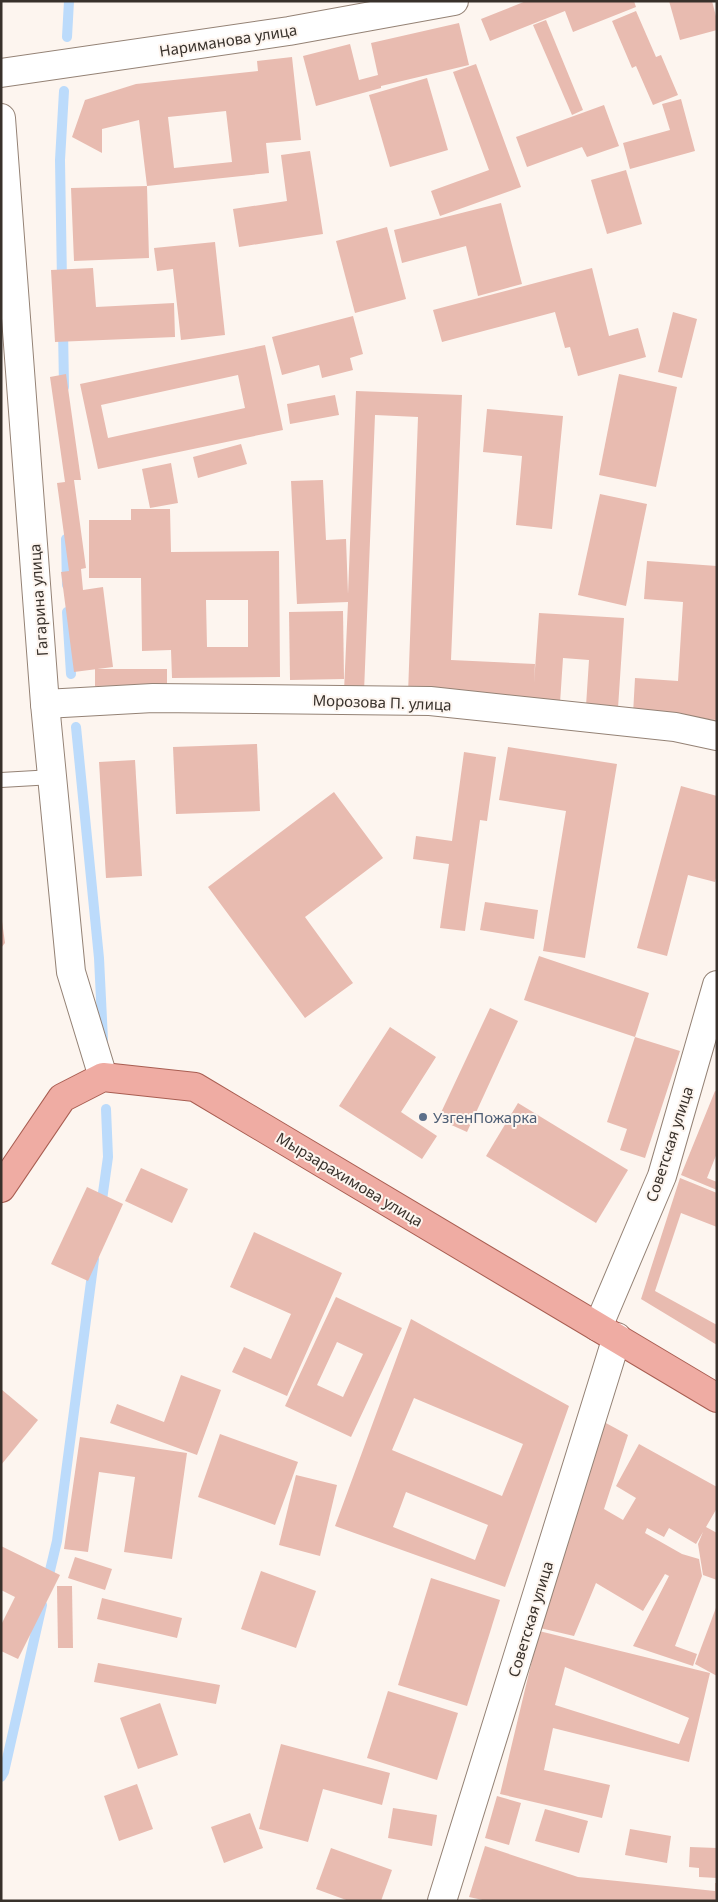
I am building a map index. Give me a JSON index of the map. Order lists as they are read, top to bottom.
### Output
{
  "streets": {
    "main road": ["Мырзарахимова улица"],
    "street": [
      "Нариманова улица",
      "Гагарина улица",
      "Морозова П. улица",
      "Советская улица"
    ]
  },
  "crossings": [
    ["Гагарина улица", "Морозова П. улица"],
    ["Гагарина улица", "Мырзарахимова улица"],
    ["Советская улица", "Мырзарахимова улица"]
  ],
  "places": ["УзгенПожарка"]
}
